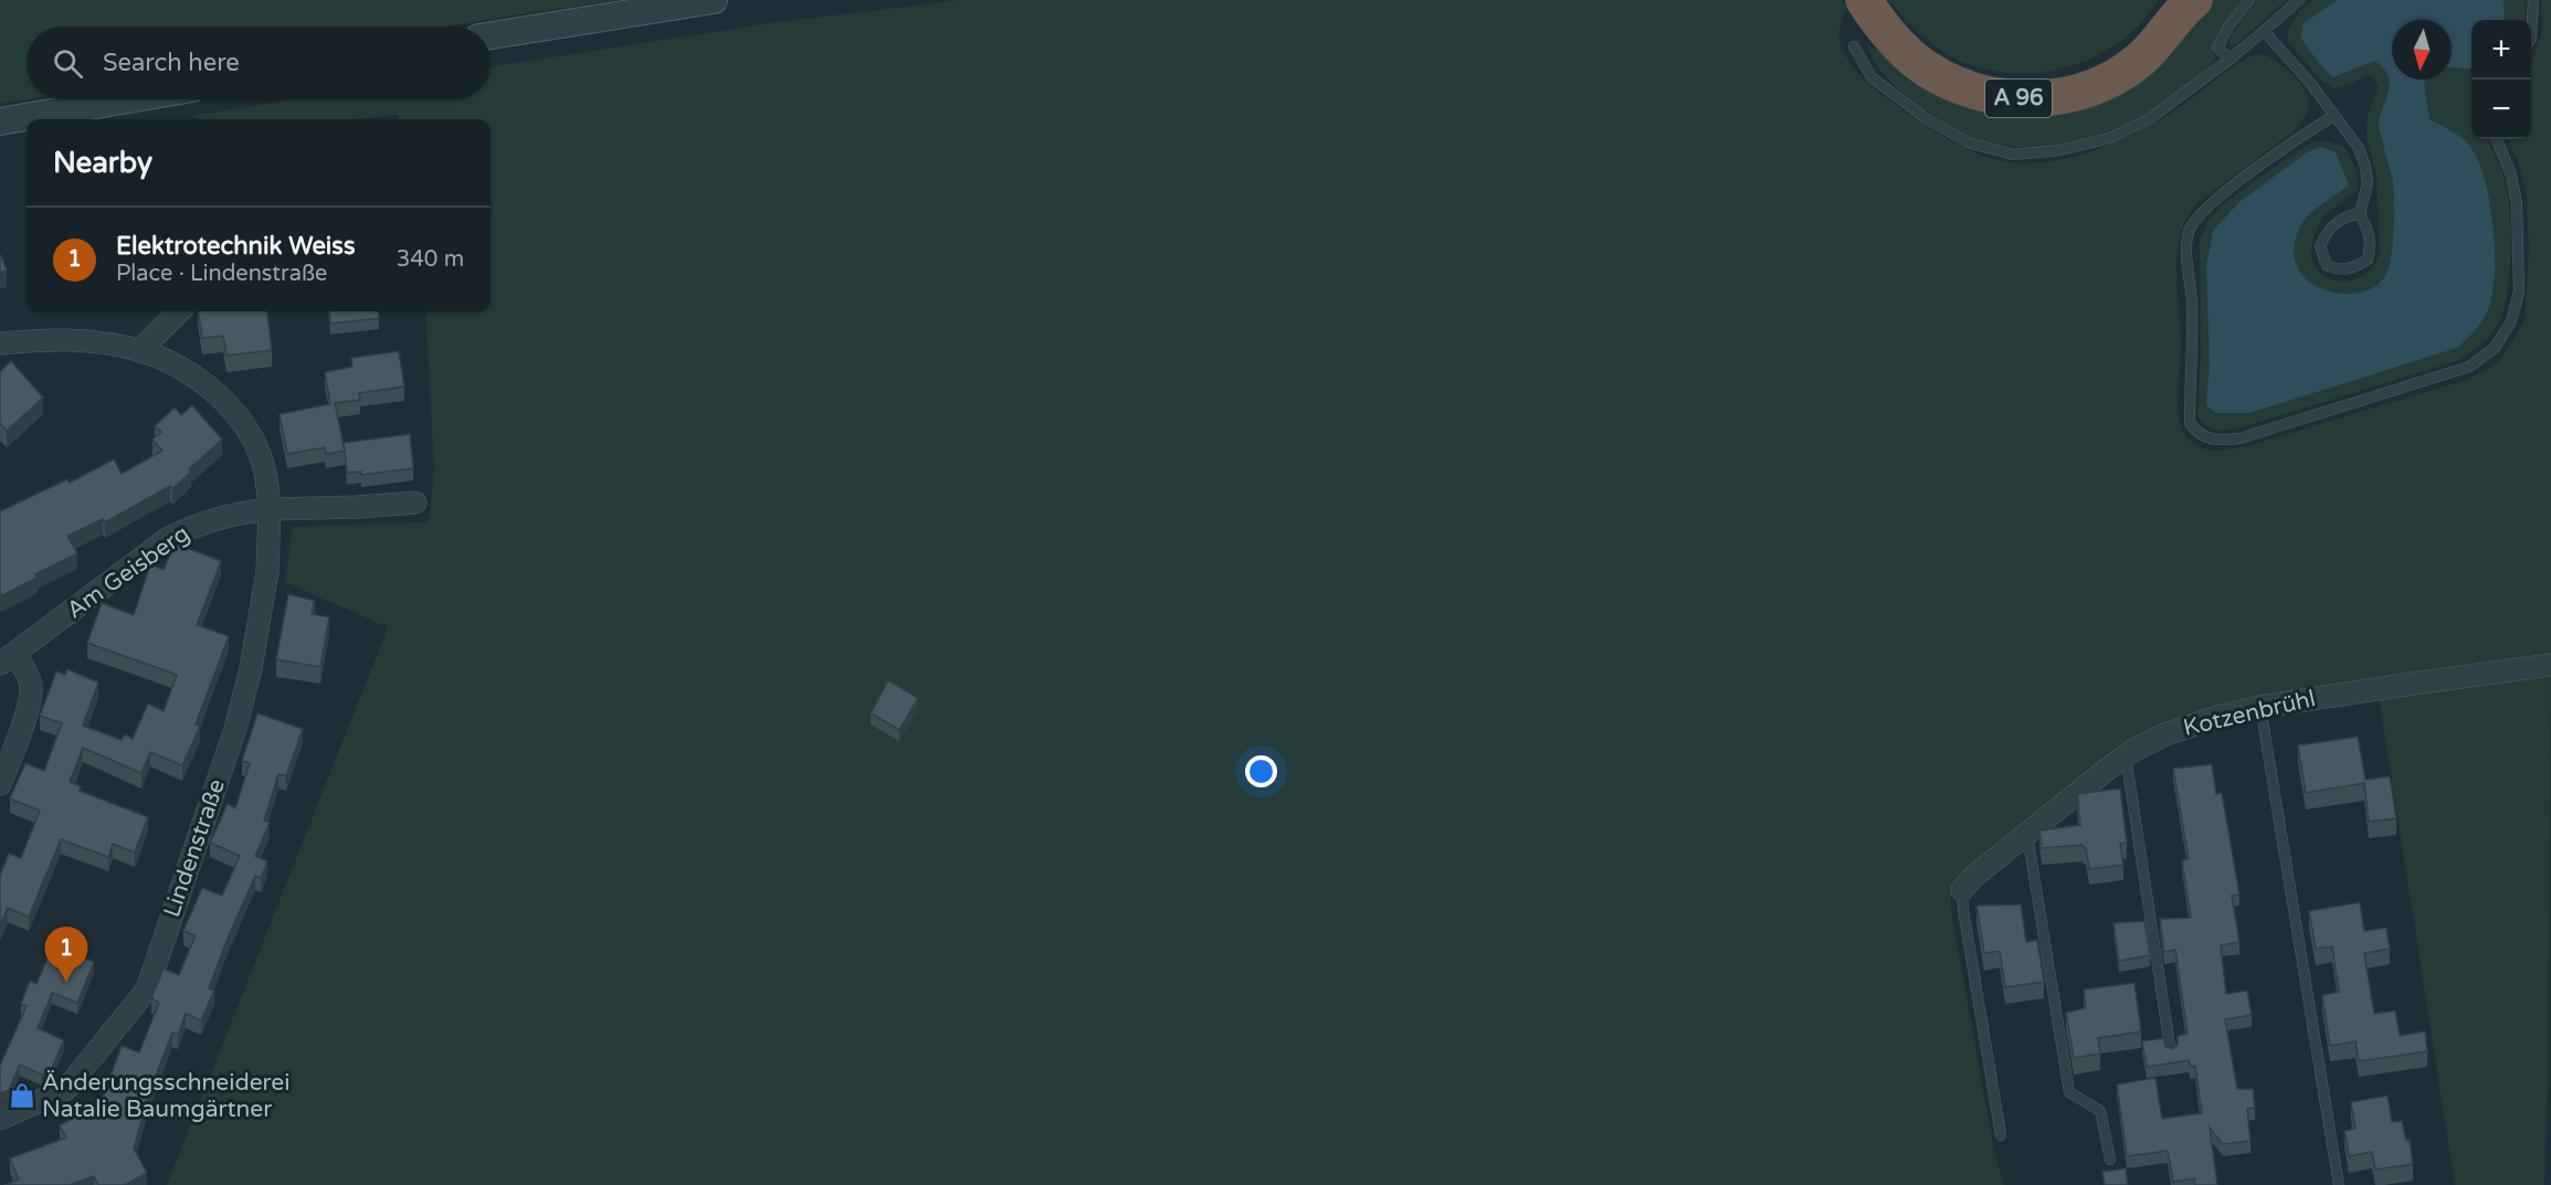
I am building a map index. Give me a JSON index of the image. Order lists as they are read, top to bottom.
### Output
{
  "streets": {
    "highway": ["A 96"],
    "street": ["Am Geisberg", "Kotzenbrühl", "Lindenstraße"]
  },
  "crossings": [
    ["Am Geisberg", "Lindenstraße"]
  ],
  "places": {
    "shop": ["Änderungsschneiderei Natalie Baumgärtner"]
  },
  "north": "bottom",
  "page": {
    "map_buttons": ["+", "−"],
    "search": "Search here",
    "heading": "Nearby",
    "list": [
      {
        "mark": "1",
        "name": "Elektrotechnik Weiss",
        "note": "Place · Lindenstraße",
        "value": "340 m"
      }
    ],
    "pins": "1"
  }
}
